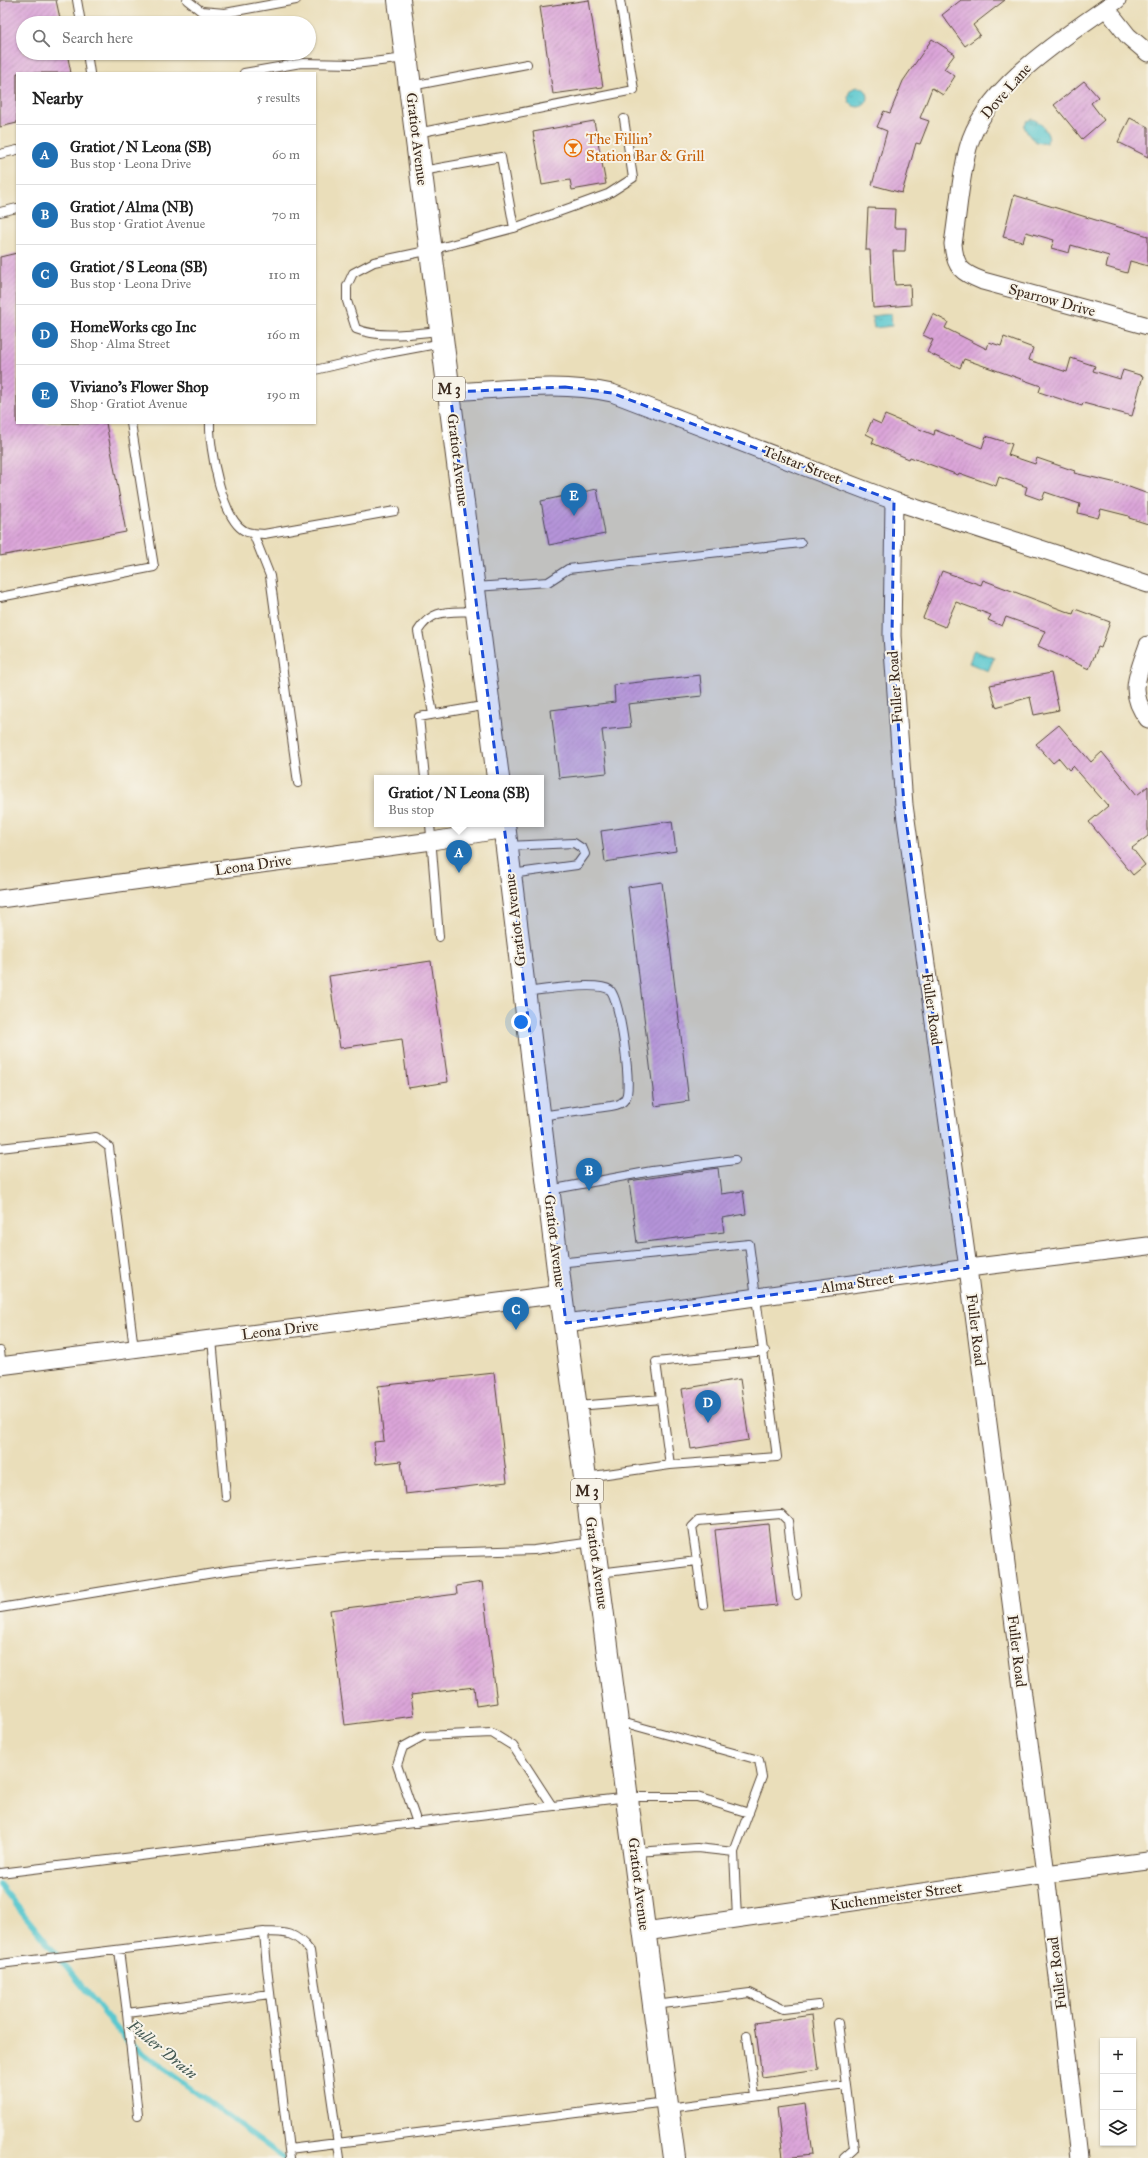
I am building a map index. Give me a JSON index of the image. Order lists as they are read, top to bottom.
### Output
{
  "streets": {
    "main road": ["Gratiot Avenue", "M 3"],
    "street": [
      "Dove Lane",
      "Sparrow Drive",
      "Telstar Street",
      "Fuller Road",
      "Leona Drive",
      "Alma Street",
      "Kuchenmeister Street"
    ]
  },
  "crossings": [
    ["Dove Lane", "Sparrow Drive"],
    ["Gratiot Avenue", "Telstar Street"],
    ["Gratiot Avenue", "Leona Drive"],
    ["Gratiot Avenue", "Alma Street"],
    ["Gratiot Avenue", "Kuchenmeister Street"],
    ["Telstar Street", "Fuller Road"],
    ["Fuller Road", "Alma Street"],
    ["Fuller Road", "Kuchenmeister Street"]
  ],
  "water": ["Fuller Drain"],
  "places": {
    "bar": ["The Fillin' Station Bar & Grill"]
  },
  "page": {
    "search": "Search here",
    "heading": ["Nearby", "5 results"],
    "list": [
      {
        "mark": "A",
        "name": "Gratiot / N Leona (SB)",
        "note": "Bus stop · Leona Drive",
        "value": "60 m"
      },
      {
        "mark": "B",
        "name": "Gratiot / Alma (NB)",
        "note": "Bus stop · Gratiot Avenue",
        "value": "70 m"
      },
      {
        "mark": "C",
        "name": "Gratiot / S Leona (SB)",
        "note": "Bus stop · Leona Drive",
        "value": "110 m"
      },
      {
        "mark": "D",
        "name": "HomeWorks cgo Inc",
        "note": "Shop · Alma Street",
        "value": "160 m"
      },
      {
        "mark": "E",
        "name": "Viviano's Flower Shop",
        "note": "Shop · Gratiot Avenue",
        "value": "190 m"
      }
    ],
    "pins": [
      "E",
      "A",
      "B",
      "C",
      "D"
    ],
    "popup": ["Gratiot / N Leona (SB)", "Bus stop"],
    "map_buttons": ["+", "−"]
  }
}
